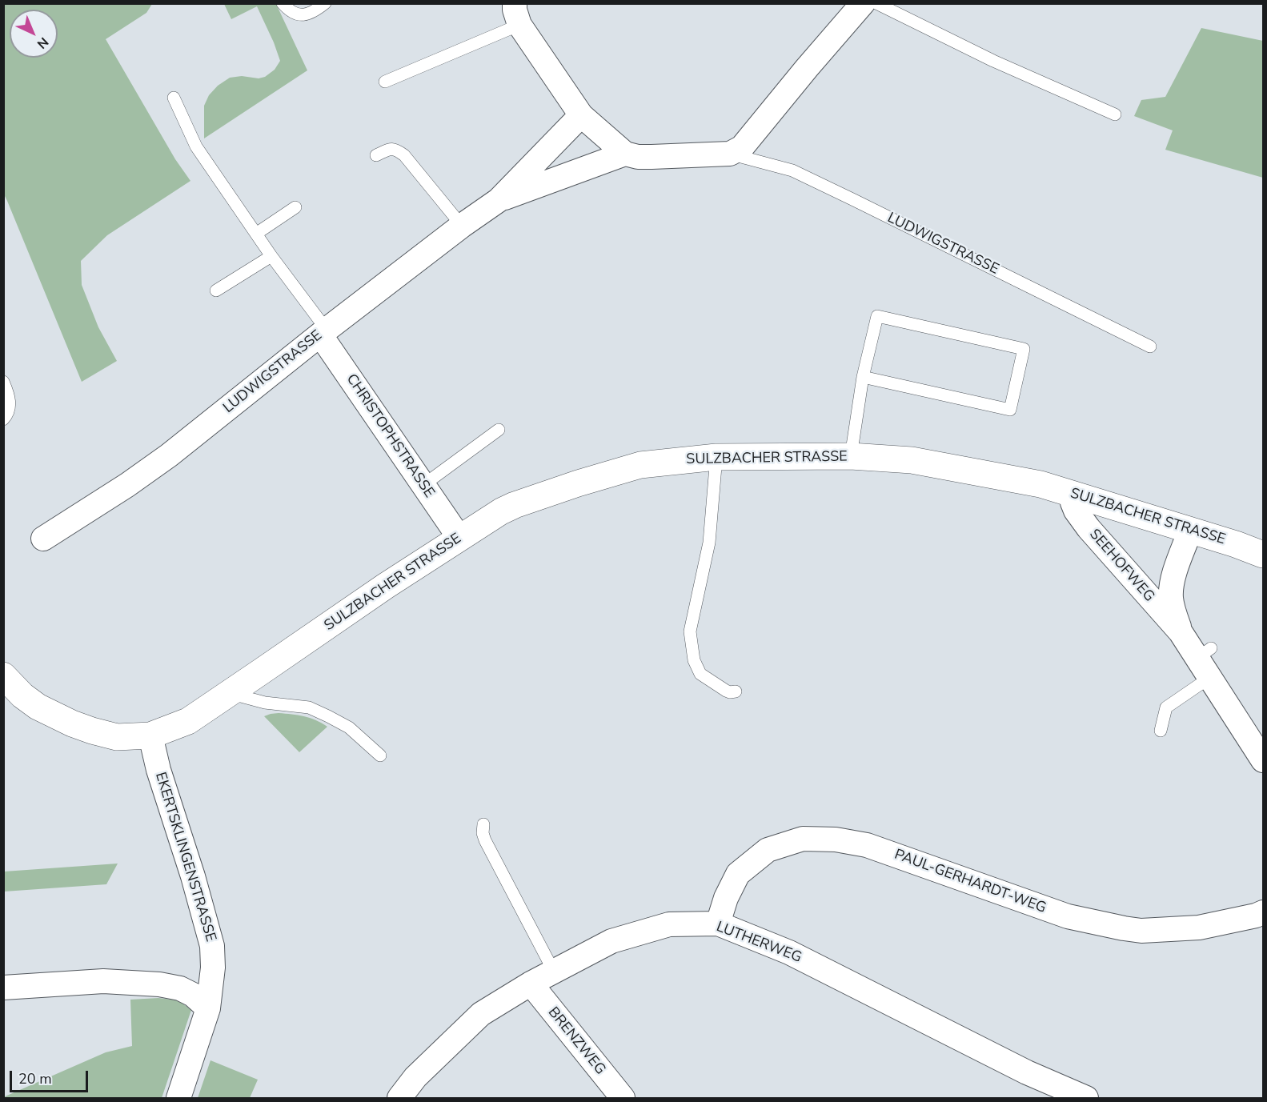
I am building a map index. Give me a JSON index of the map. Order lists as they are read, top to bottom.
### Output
{
  "streets": {
    "street": [
      "LUDWIGSTRASSE",
      "CHRISTOPHSTRASSE",
      "SULZBACHER STRASSE",
      "SEEHOFWEG",
      "EKERTSKLINGENSTRASSE",
      "PAUL-GERHARDT-WEG",
      "LUTHERWEG",
      "BRENZWEG"
    ]
  },
  "crossings": [
    ["LUDWIGSTRASSE", "CHRISTOPHSTRASSE"],
    ["CHRISTOPHSTRASSE", "SULZBACHER STRASSE"],
    ["SULZBACHER STRASSE", "SEEHOFWEG"],
    ["SULZBACHER STRASSE", "EKERTSKLINGENSTRASSE"],
    ["PAUL-GERHARDT-WEG", "LUTHERWEG"],
    ["LUTHERWEG", "BRENZWEG"]
  ],
  "scale_bar": "20 m",
  "north": "bottom right"
}
